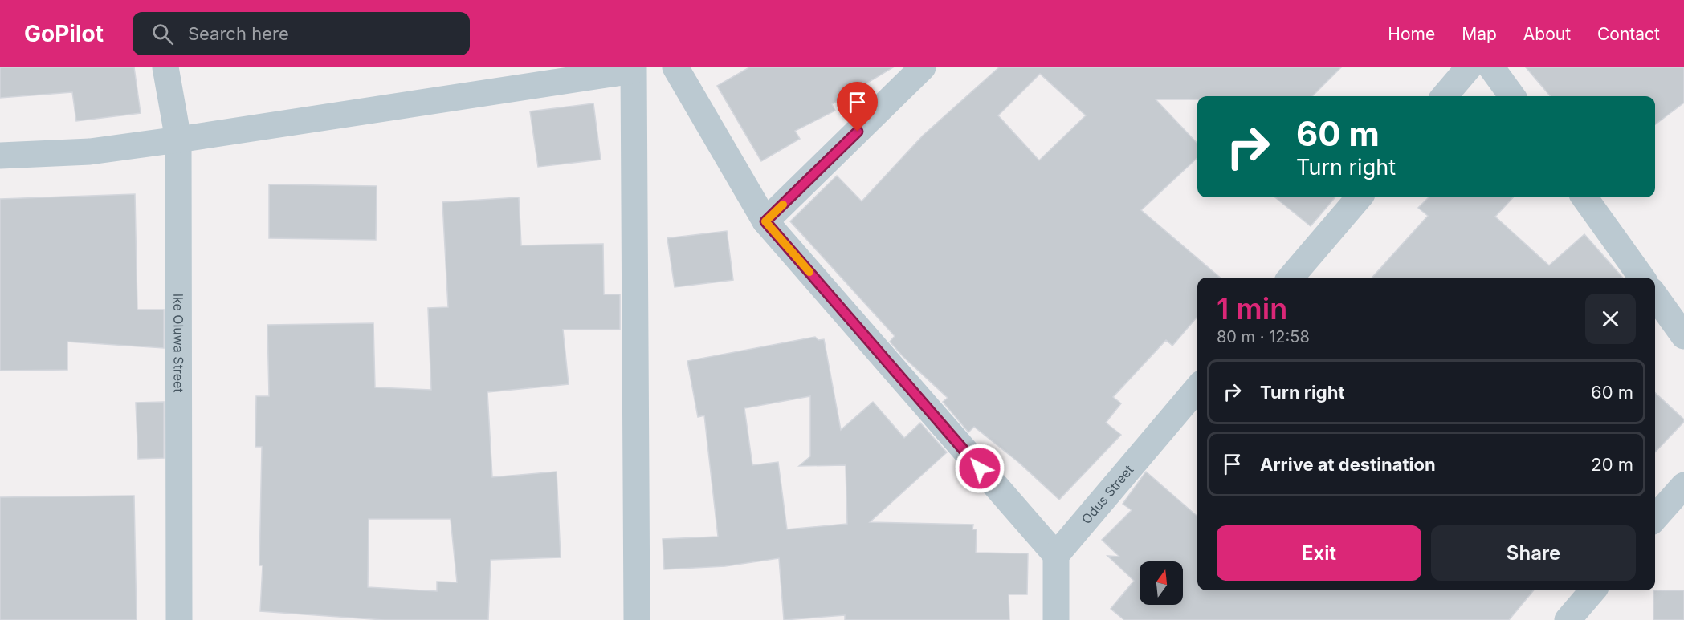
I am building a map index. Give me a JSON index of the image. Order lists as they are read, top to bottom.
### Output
{
  "streets": {
    "street": ["Ike Oluwa Street", "Odus Street"]
  },
  "north": "top",
  "page": {
    "header": "GoPilot",
    "search": "Search here",
    "nav": [
      "Home",
      "Map",
      "About",
      "Contact"
    ],
    "turn": ["60 m", "Turn right"],
    "heading": ["1 min", "80 m · 12:58"],
    "list": [
      {
        "name": "Turn right",
        "value": "60 m"
      },
      {
        "name": "Arrive at destination",
        "value": "20 m"
      }
    ],
    "buttons": ["Exit", "Share"]
  }
}
